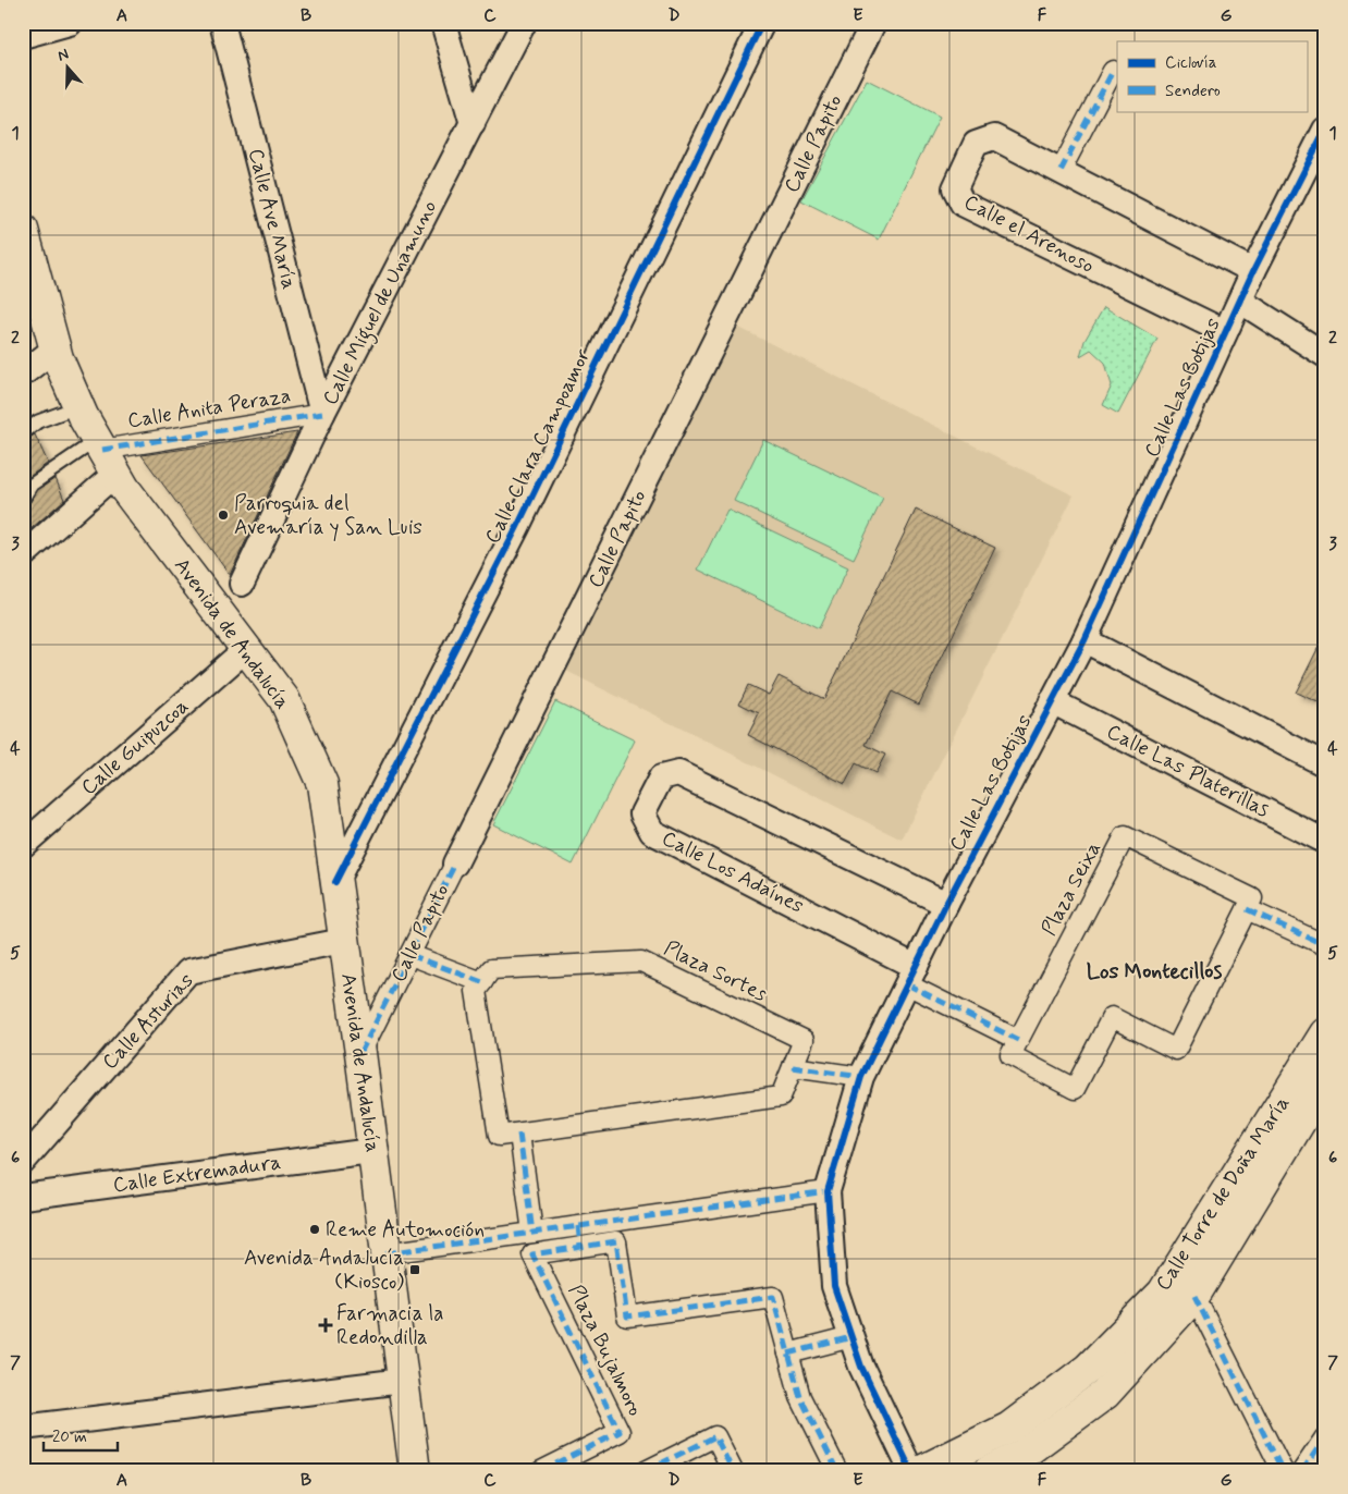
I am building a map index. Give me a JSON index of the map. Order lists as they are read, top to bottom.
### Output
{
  "streets": {
    "main road": ["Avenida de Andalucía", "Calle Torre de Doña María"],
    "street": [
      "Calle Papito",
      "Calle Ave María",
      "Calle el Arenoso",
      "Calle Miguel de Unamuno",
      "Calle Las Botijas",
      "Calle Anita Peraza",
      "Calle Clara Campoamor",
      "Calle Guipuzcoa",
      "Calle Las Platerillas",
      "Calle Los Adaínes",
      "Plaza Seixa",
      "Plaza Sortes",
      "Calle Asturias",
      "Calle Extremadura",
      "Plaza Bujalmoro"
    ]
  },
  "crossings": [
    ["Calle Papito", "Avenida de Andalucía"],
    ["Calle Ave María", "Calle Miguel de Unamuno"],
    ["Calle Ave María", "Calle Anita Peraza"],
    ["Calle el Arenoso", "Calle Las Botijas"],
    ["Calle Miguel de Unamuno", "Calle Anita Peraza"],
    ["Calle Las Botijas", "Calle Las Platerillas"],
    ["Calle Las Botijas", "Calle Los Adaínes"],
    ["Calle Anita Peraza", "Avenida de Andalucía"],
    ["Calle Clara Campoamor", "Avenida de Andalucía"],
    ["Avenida de Andalucía", "Calle Guipuzcoa"],
    ["Avenida de Andalucía", "Calle Asturias"],
    ["Avenida de Andalucía", "Calle Extremadura"]
  ],
  "districts": ["Los Montecillos"],
  "places": {
    "other": ["Parroquia del Avemaría y San Luis", "Reme Automoción"],
    "transit": ["Avenida Andalucía (Kiosco)"],
    "health": ["Farmacia la Redondilla"]
  },
  "legend": ["Ciclovía", "Sendero"],
  "scale_bar": "20 m",
  "north": "top",
  "grid": {
    "columns": [
      "A",
      "B",
      "C",
      "D",
      "E",
      "F",
      "G"
    ],
    "rows": [
      "1",
      "2",
      "3",
      "4",
      "5",
      "6",
      "7"
    ]
  }
}
